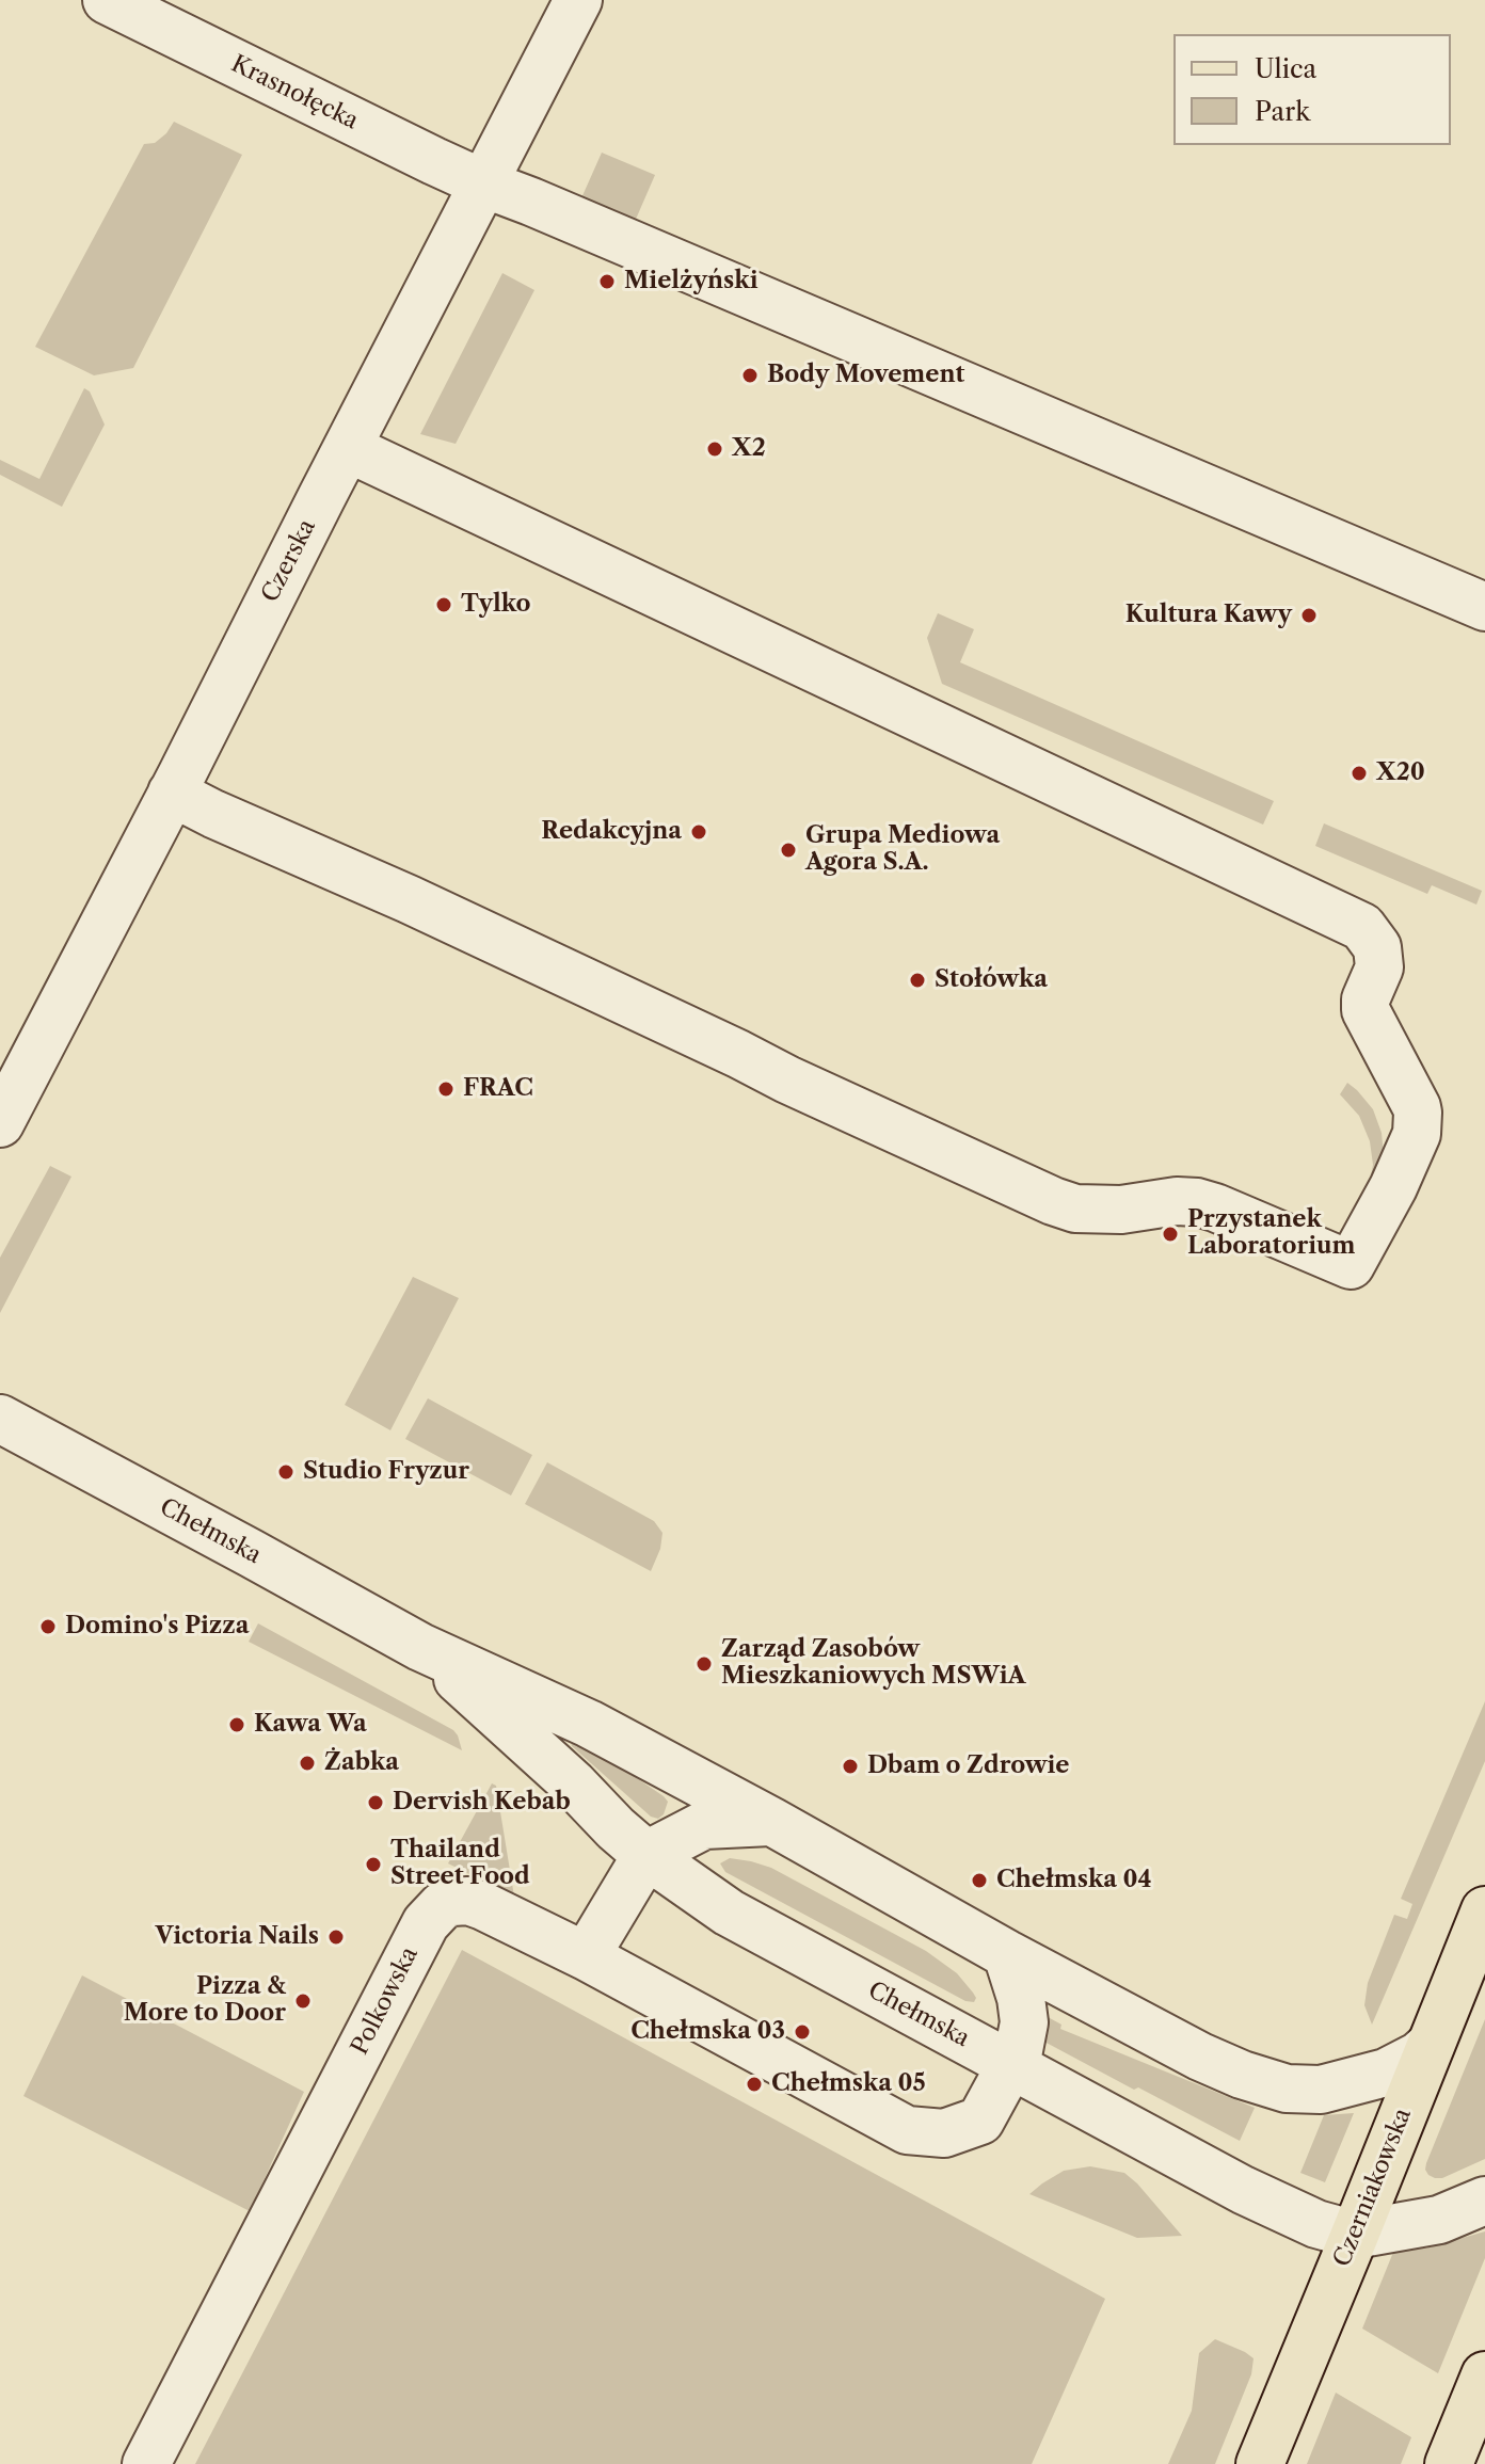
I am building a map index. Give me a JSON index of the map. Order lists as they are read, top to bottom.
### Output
{
  "streets": {
    "main road": ["Czerniakowska"],
    "street": [
      "Krasnołęcka",
      "Czerska",
      "Chełmska",
      "Polkowska"
    ]
  },
  "crossings": [
    ["Krasnołęcka", "Czerska"],
    ["Chełmska", "Polkowska"],
    ["Chełmska", "Czerniakowska"]
  ],
  "places": [
    "Mielżyński",
    "Body Movement",
    "X2",
    "Tylko",
    "Kultura Kawy",
    "X20",
    "Redakcyjna",
    "Grupa Mediowa Agora S.A.",
    "Stołówka",
    "FRAC",
    "Przystanek Laboratorium",
    "Studio Fryzur",
    "Domino's Pizza",
    "Zarząd Zasobów Mieszkaniowych MSWiA",
    "Kawa Wa",
    "Żabka",
    "Dbam o Zdrowie",
    "Dervish Kebab",
    "Thailand Street Food",
    "Chełmska 04",
    "Victoria Nails",
    "Pizza & More to Door",
    "Chełmska 03",
    "Chełmska 05"
  ],
  "legend": ["Ulica", "Park"]
}
